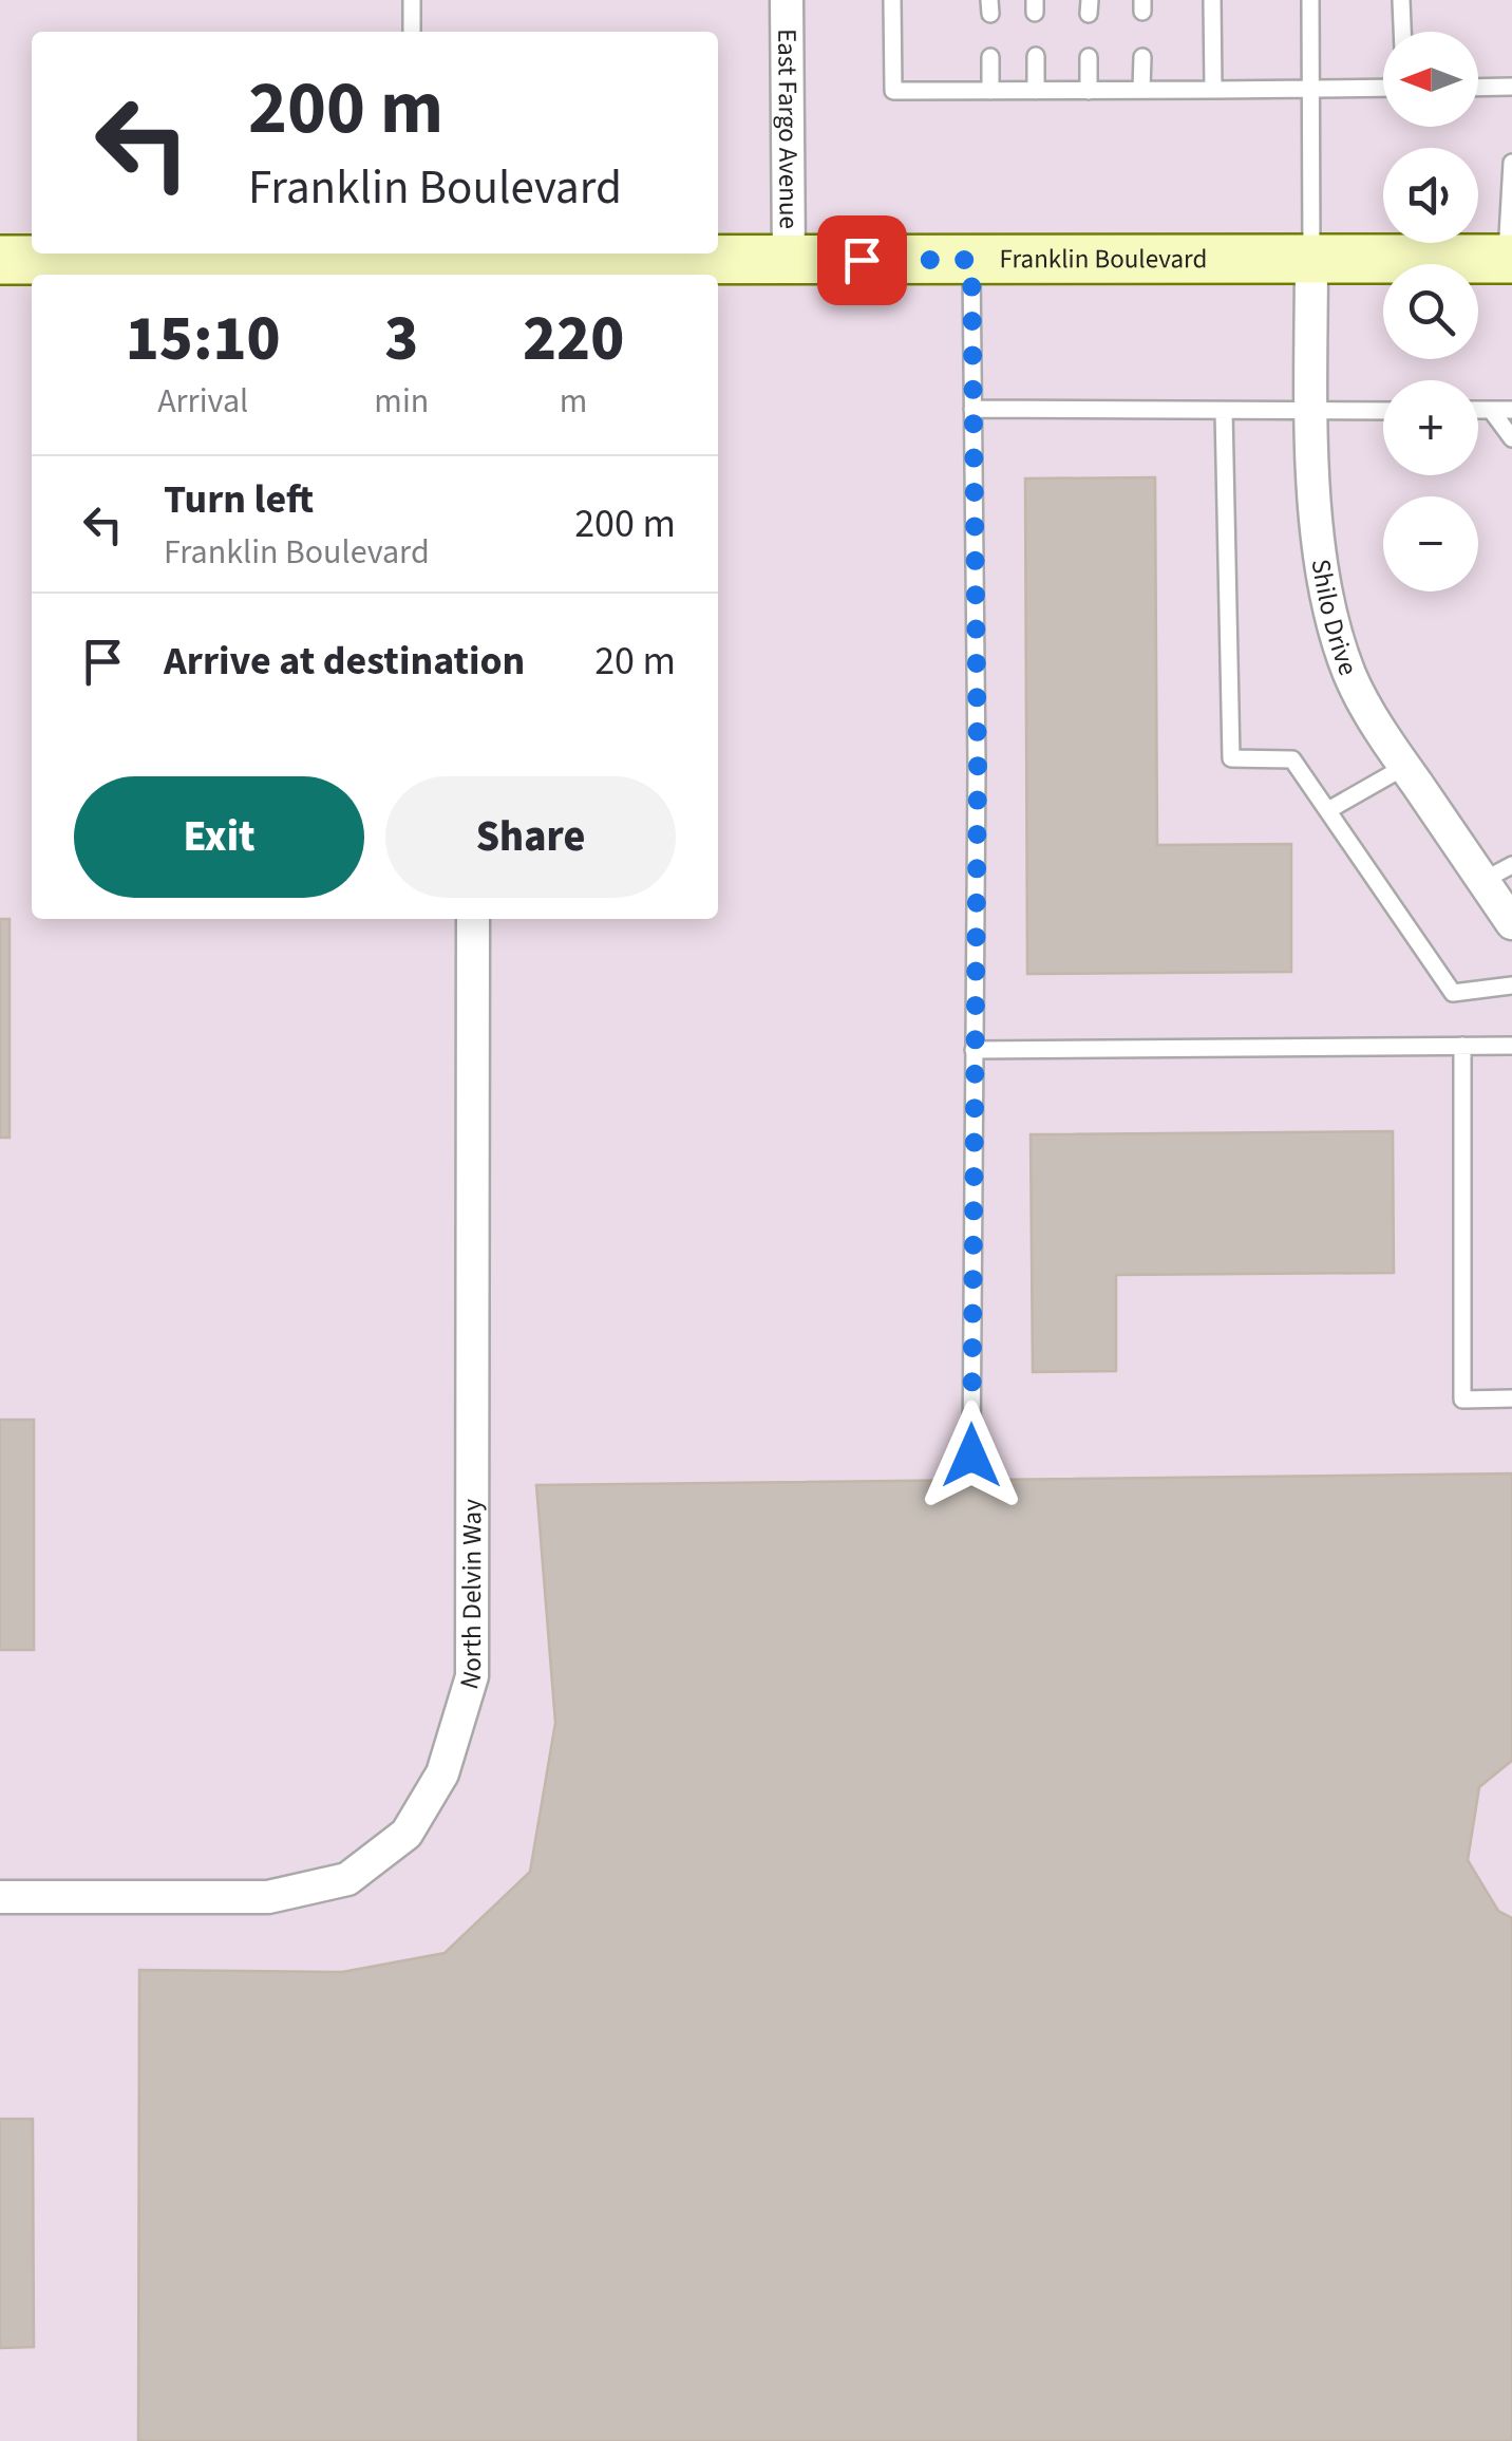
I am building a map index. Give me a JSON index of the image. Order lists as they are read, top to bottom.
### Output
{
  "streets": {
    "main road": ["Franklin Boulevard"],
    "street": ["East Fargo Avenue", "Shilo Drive", "North Delvin Way"]
  },
  "crossings": [
    ["East Fargo Avenue", "Franklin Boulevard"],
    ["Franklin Boulevard", "Shilo Drive"]
  ],
  "north": "left",
  "page": {
    "map_buttons": ["+", "−"],
    "turn": ["200 m", "Franklin Boulevard"],
    "eta": [
      "15:10",
      "Arrival",
      "3",
      "min",
      "220",
      "m"
    ],
    "list": [
      {
        "name": "Turn left",
        "note": "Franklin Boulevard",
        "value": "200 m"
      },
      {
        "name": "Arrive at destination",
        "value": "20 m"
      }
    ],
    "buttons": ["Exit", "Share"]
  }
}
